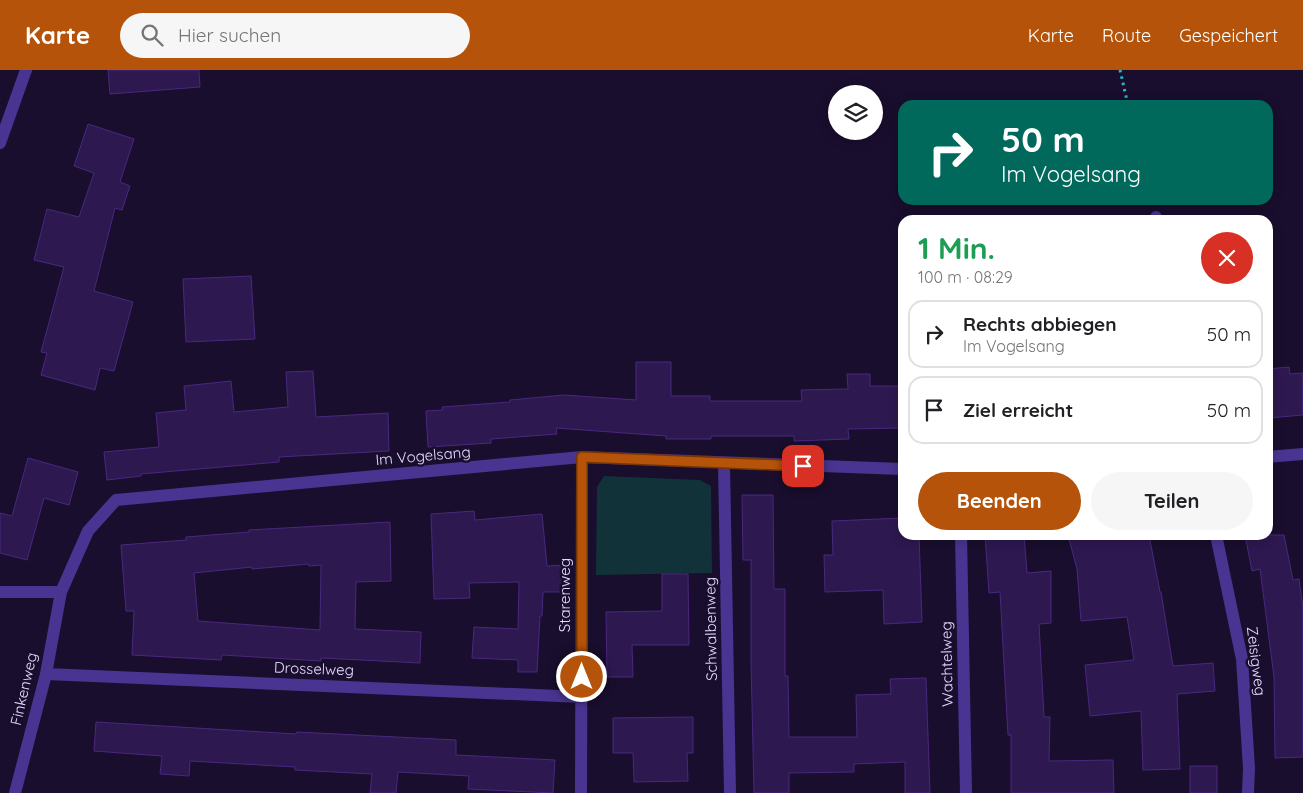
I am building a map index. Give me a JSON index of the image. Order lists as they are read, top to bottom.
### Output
{
  "streets": {
    "street": [
      "Im Vogelsang",
      "Starenweg",
      "Schwalbenweg",
      "Zeisigweg",
      "Wachtelweg",
      "Drosselweg",
      "Finkenweg"
    ]
  },
  "crossings": [
    ["Im Vogelsang", "Starenweg"],
    ["Im Vogelsang", "Schwalbenweg"],
    ["Im Vogelsang", "Finkenweg"],
    ["Starenweg", "Drosselweg"],
    ["Drosselweg", "Finkenweg"]
  ],
  "page": {
    "header": "Karte",
    "search": "Hier suchen",
    "nav": ["Karte", "Route", "Gespeichert"],
    "turn": ["50 m", "Im Vogelsang"],
    "heading": ["1 Min.", "100 m · 08:29"],
    "list": [
      {
        "name": "Rechts abbiegen",
        "note": "Im Vogelsang",
        "value": "50 m"
      },
      {
        "name": "Ziel erreicht",
        "value": "50 m"
      }
    ],
    "buttons": ["Beenden", "Teilen"]
  }
}
